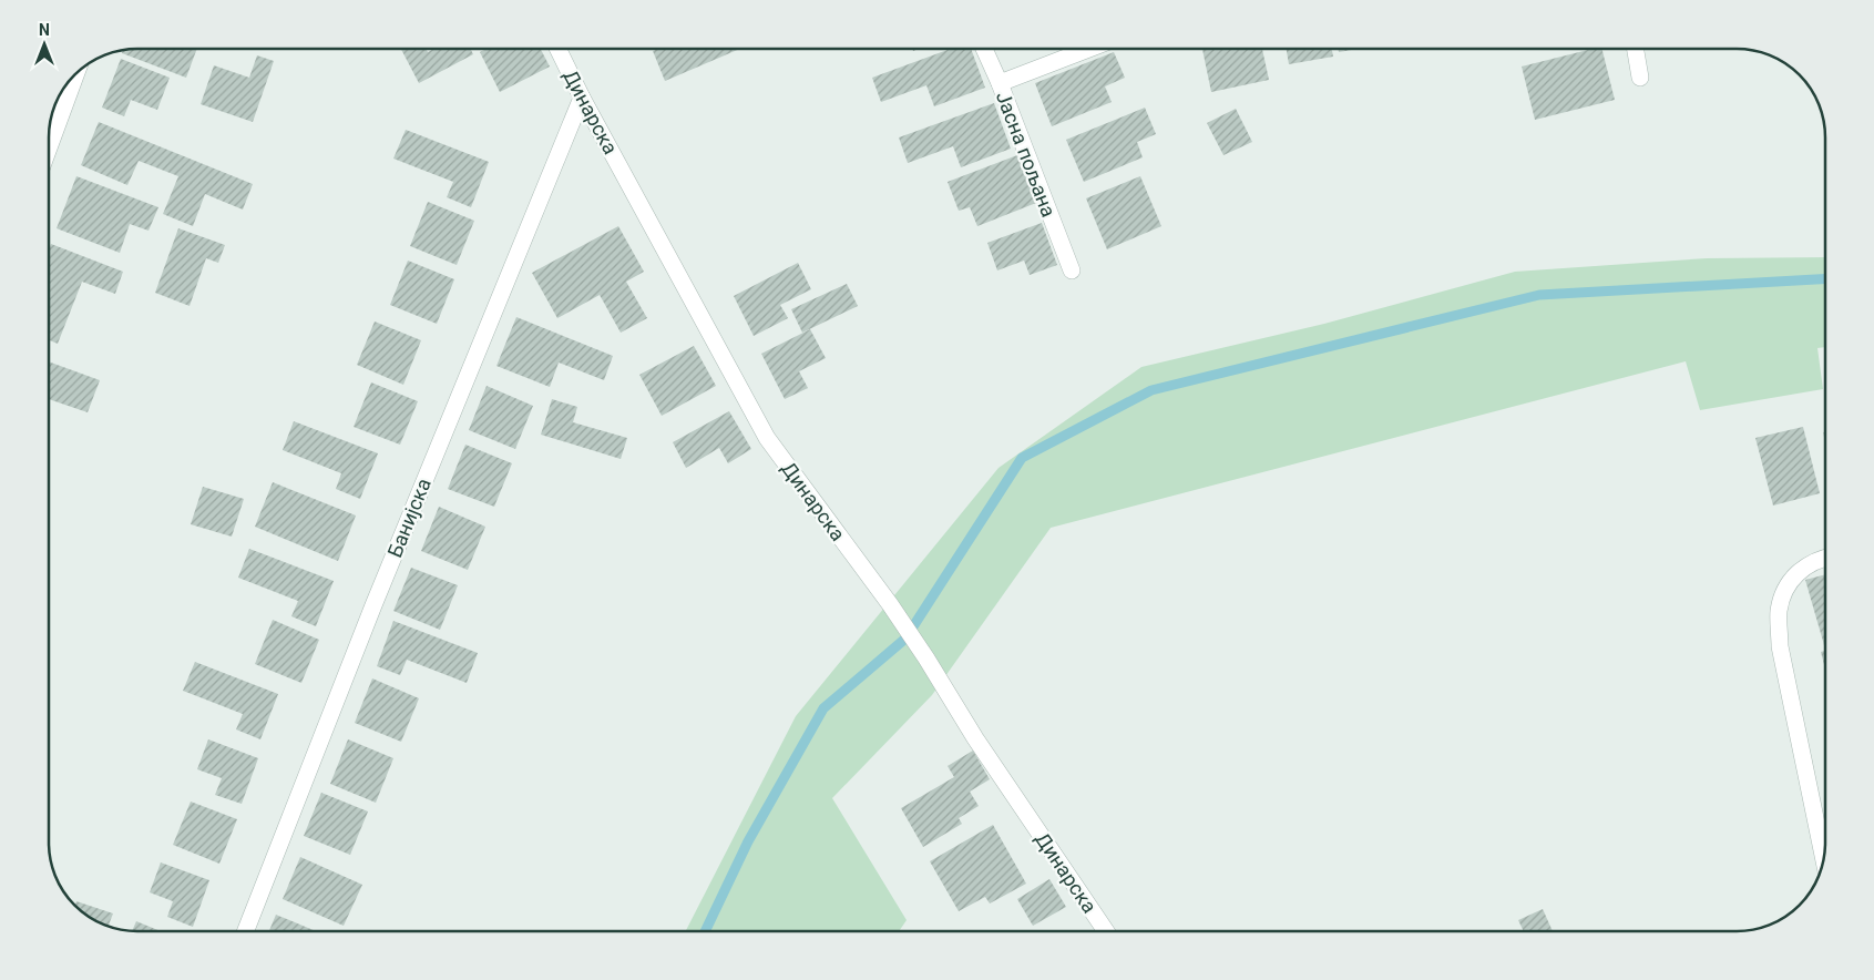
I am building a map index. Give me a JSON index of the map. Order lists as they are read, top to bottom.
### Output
{
  "streets": {
    "street": ["Динарска", "Јасна пољана", "Банијска"]
  },
  "crossings": [
    ["Динарска", "Банијска"]
  ],
  "north": "top"
}
